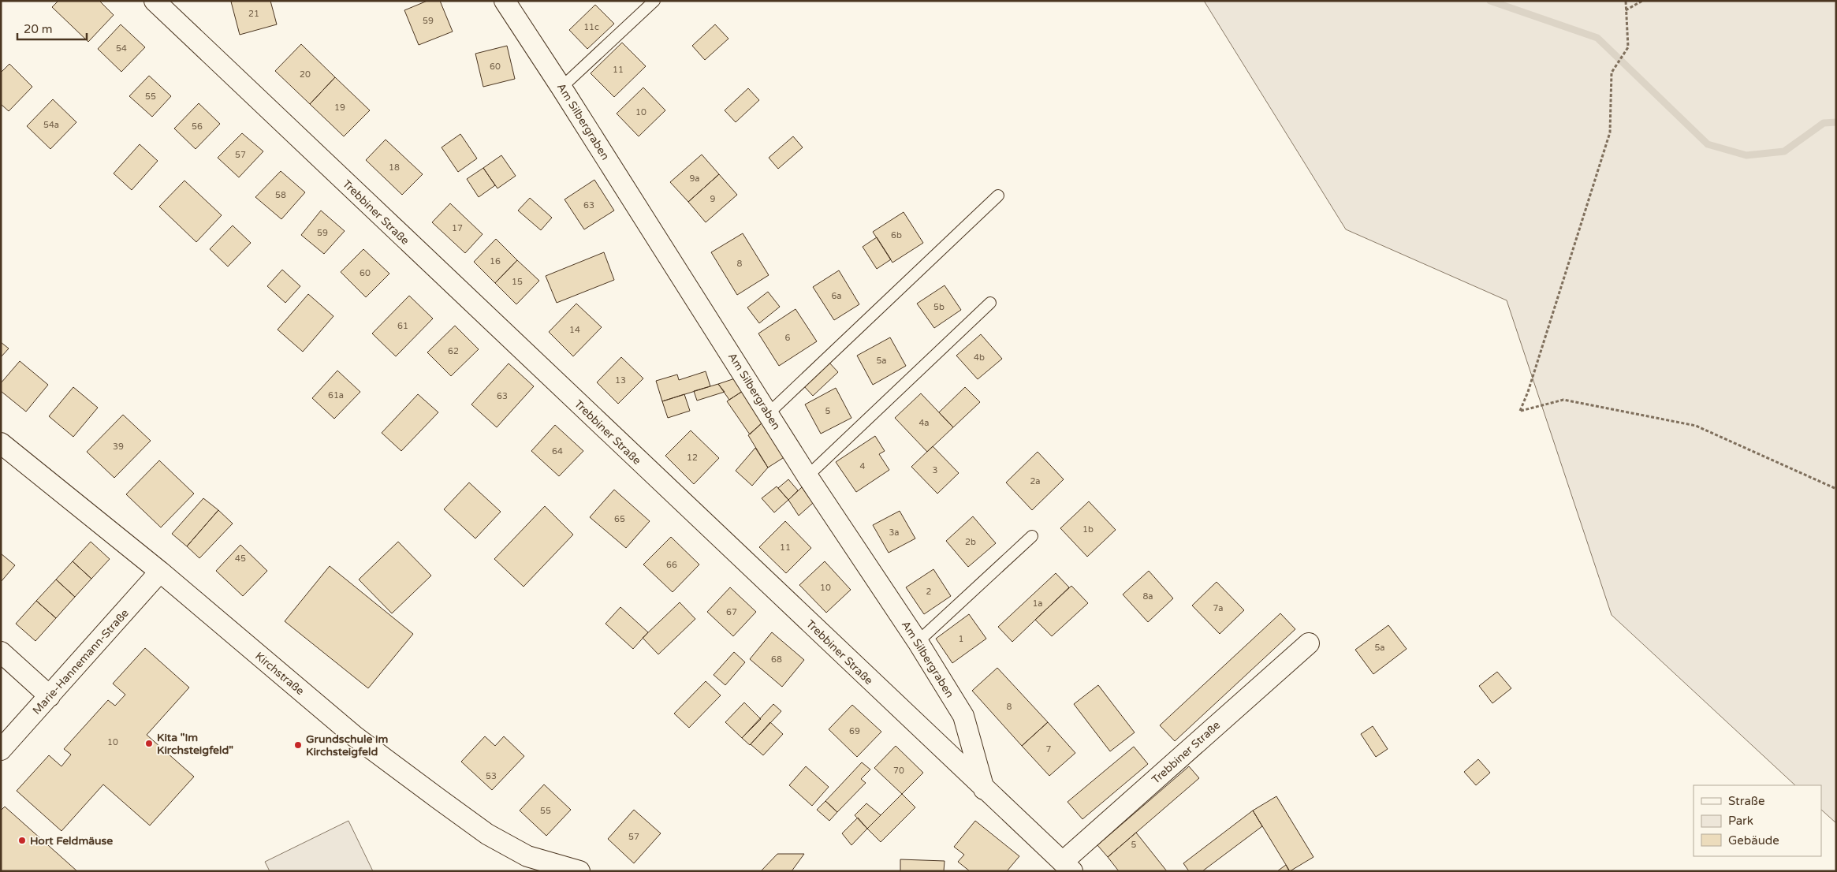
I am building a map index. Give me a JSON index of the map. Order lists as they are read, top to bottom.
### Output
{
  "streets": {
    "street": [
      "Am Silbergraben",
      "Trebbiner Straße",
      "Marie-Hannemann-Straße",
      "Kirchstraße"
    ]
  },
  "crossings": [
    ["Am Silbergraben", "Trebbiner Straße"],
    ["Marie-Hannemann-Straße", "Kirchstraße"]
  ],
  "places": ["Kita \"Im Kirchsteigfeld\"", "Grundschule im Kirchsteigfeld", "Hort Feldmäuse"],
  "house_numbers": [
    "21",
    "59",
    "11c",
    "54",
    "60",
    "11",
    "20",
    "55",
    "19",
    "10",
    "54a",
    "56",
    "57",
    "18",
    "9a",
    "58",
    "9",
    "63",
    "17",
    "59",
    "6b",
    "16",
    "8",
    "60",
    "15",
    "6a",
    "5b",
    "61",
    "14",
    "6",
    "62",
    "4b",
    "5a",
    "13",
    "61a",
    "63",
    "5",
    "4a",
    "39",
    "64",
    "12",
    "4",
    "3",
    "2a",
    "65",
    "1b",
    "3a",
    "2b",
    "11",
    "45",
    "66",
    "10",
    "2",
    "8a",
    "1a",
    "7a",
    "67",
    "1",
    "5a",
    "68",
    "8",
    "69",
    "10",
    "7",
    "70",
    "53",
    "55",
    "57",
    "5"
  ],
  "legend": ["Straße", "Park", "Gebäude"],
  "scale_bar": "20 m"
}
